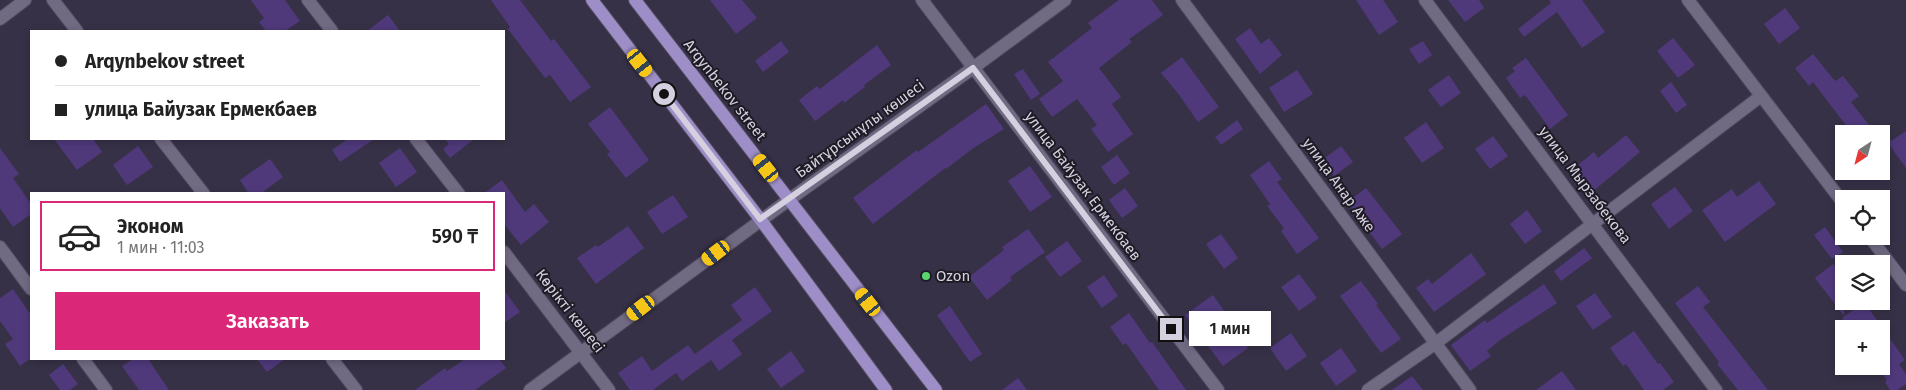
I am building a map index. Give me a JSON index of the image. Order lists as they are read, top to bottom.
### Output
{
  "streets": {
    "main road": ["Arqynbekov street"],
    "street": [
      "Байтұрсынұлы көшесі",
      "улица Анар Аже",
      "улица Мырзабекова",
      "улица Байузак Ермекбаев",
      "Көрікті көшесі"
    ]
  },
  "crossings": [
    ["Arqynbekov street", "Байтұрсынұлы көшесі"],
    ["Байтұрсынұлы көшесі", "улица Байузак Ермекбаев"],
    ["Байтұрсынұлы көшесі", "Көрікті көшесі"]
  ],
  "places": ["Ozon"],
  "north": "bottom left",
  "page": {
    "banner": ["Arqynbekov street", "улица Байузак Ермекбаев"],
    "map_buttons": "+",
    "list": [
      {
        "name": "Эконом",
        "note": "1 мин · 11:03",
        "value": "590 ₸"
      }
    ],
    "buttons": "Заказать",
    "bubble": "1 мин"
  }
}
